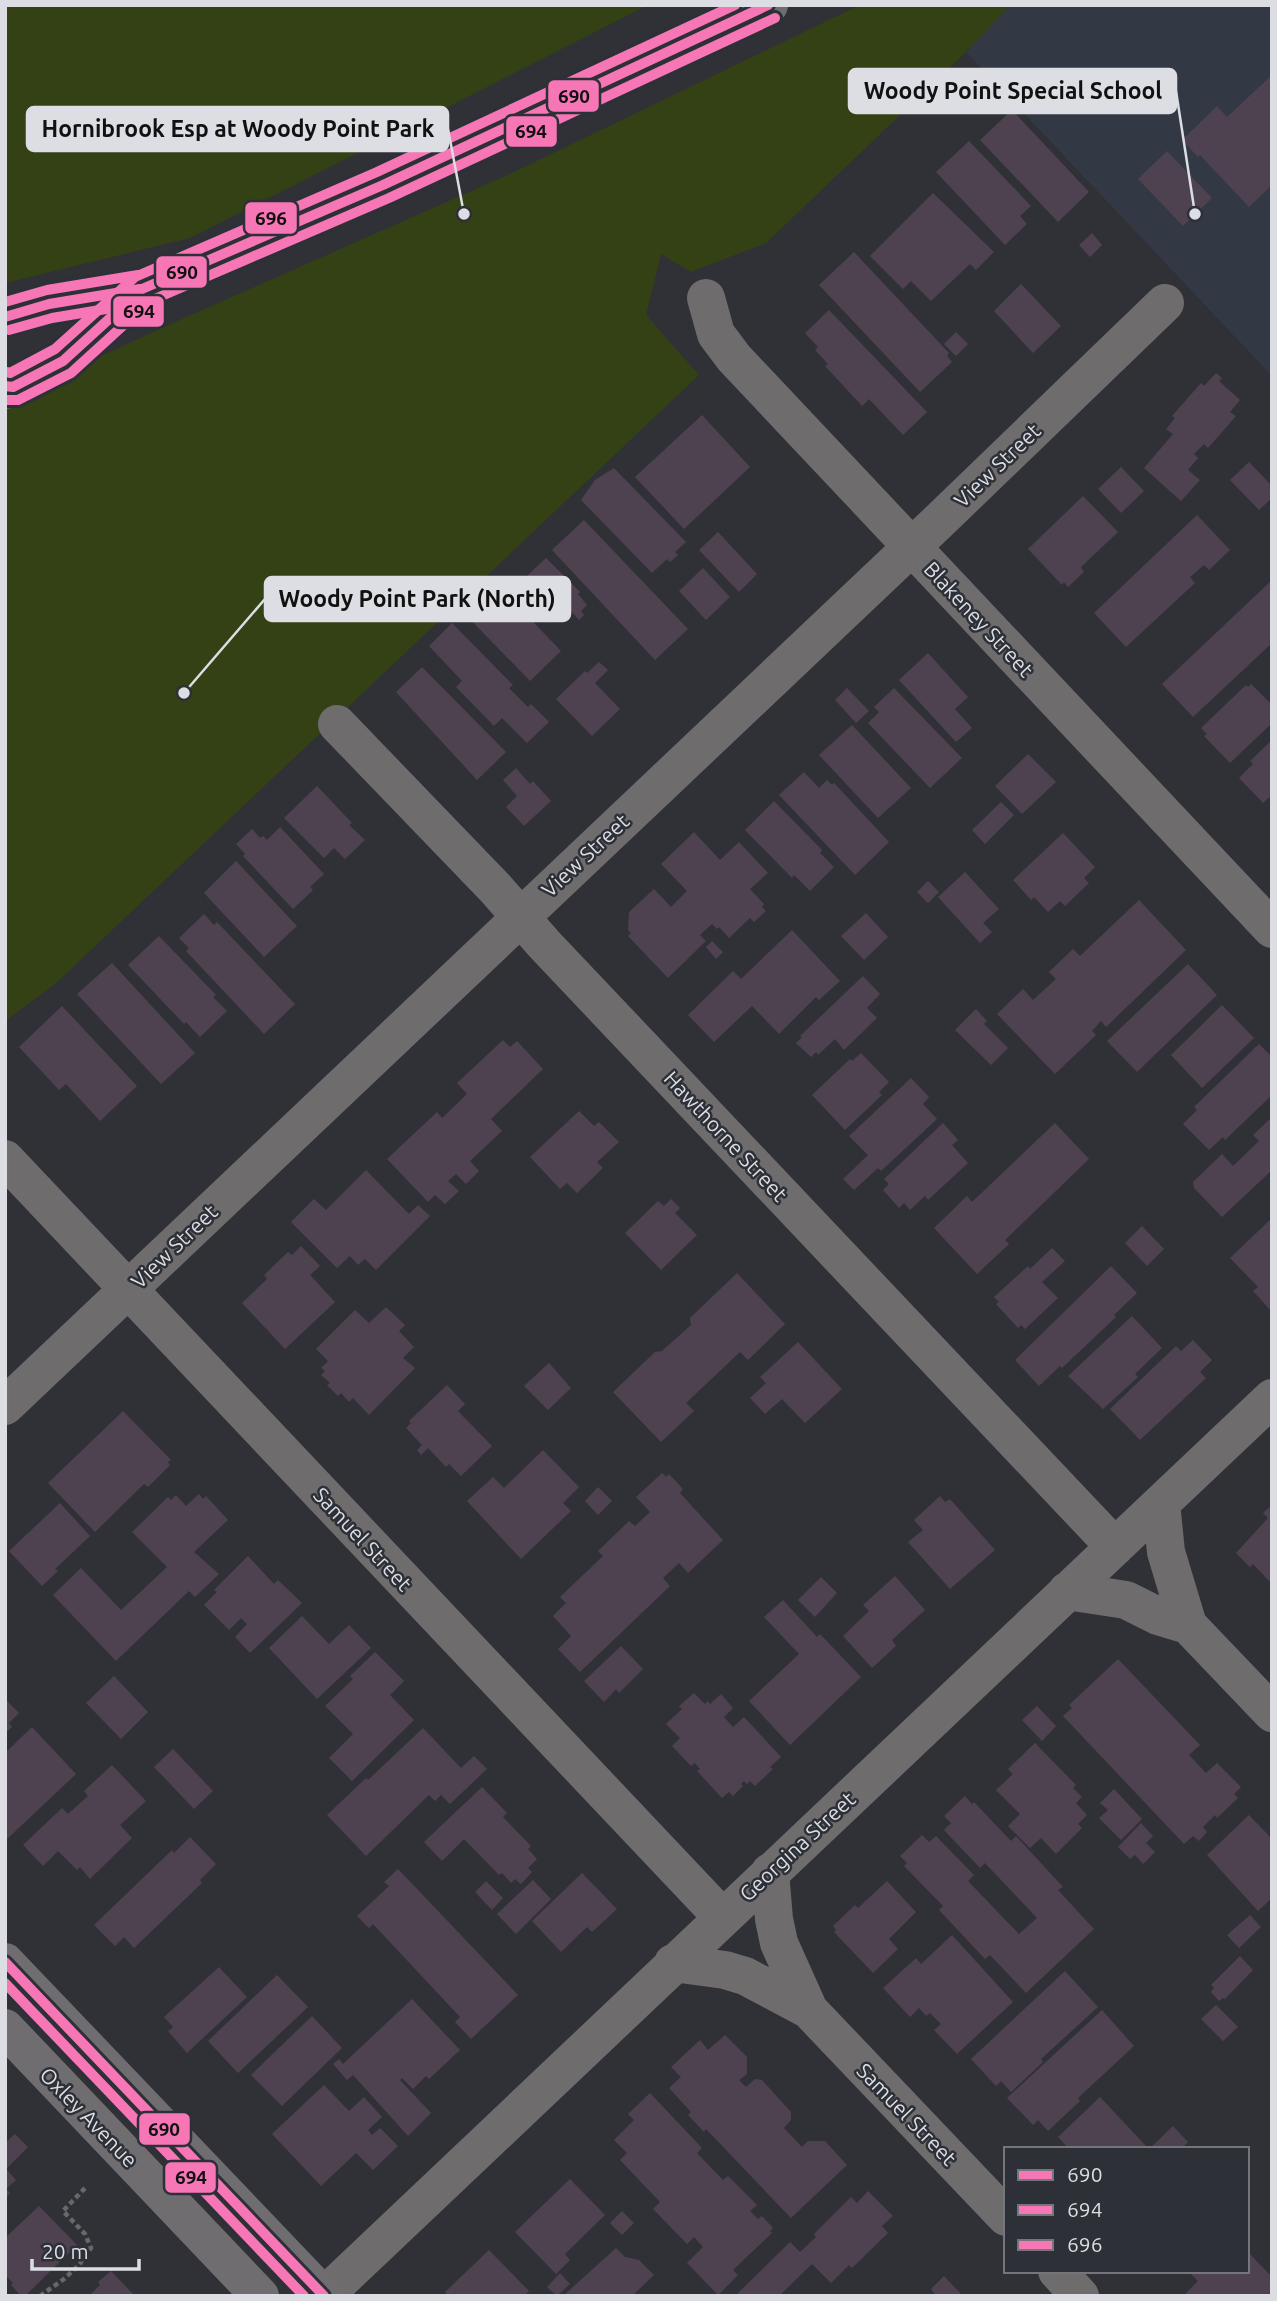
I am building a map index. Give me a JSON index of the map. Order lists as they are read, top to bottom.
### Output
{
  "streets": {
    "main road": ["Oxley Avenue"],
    "street": [
      "View Street",
      "Blakeney Street",
      "Hawthorne Street",
      "Samuel Street",
      "Georgina Street"
    ]
  },
  "crossings": [
    ["View Street", "Blakeney Street"],
    ["View Street", "Hawthorne Street"],
    ["View Street", "Samuel Street"],
    ["Hawthorne Street", "Georgina Street"],
    ["Samuel Street", "Georgina Street"]
  ],
  "places": ["Hornibrook Esp at Woody Point Park", "Woody Point Special School", "Woody Point Park (North)"],
  "lines": ["transit line 690", "transit line 696", "transit line 694"],
  "legend": ["690", "694", "696"],
  "scale_bar": "20 m"
}
